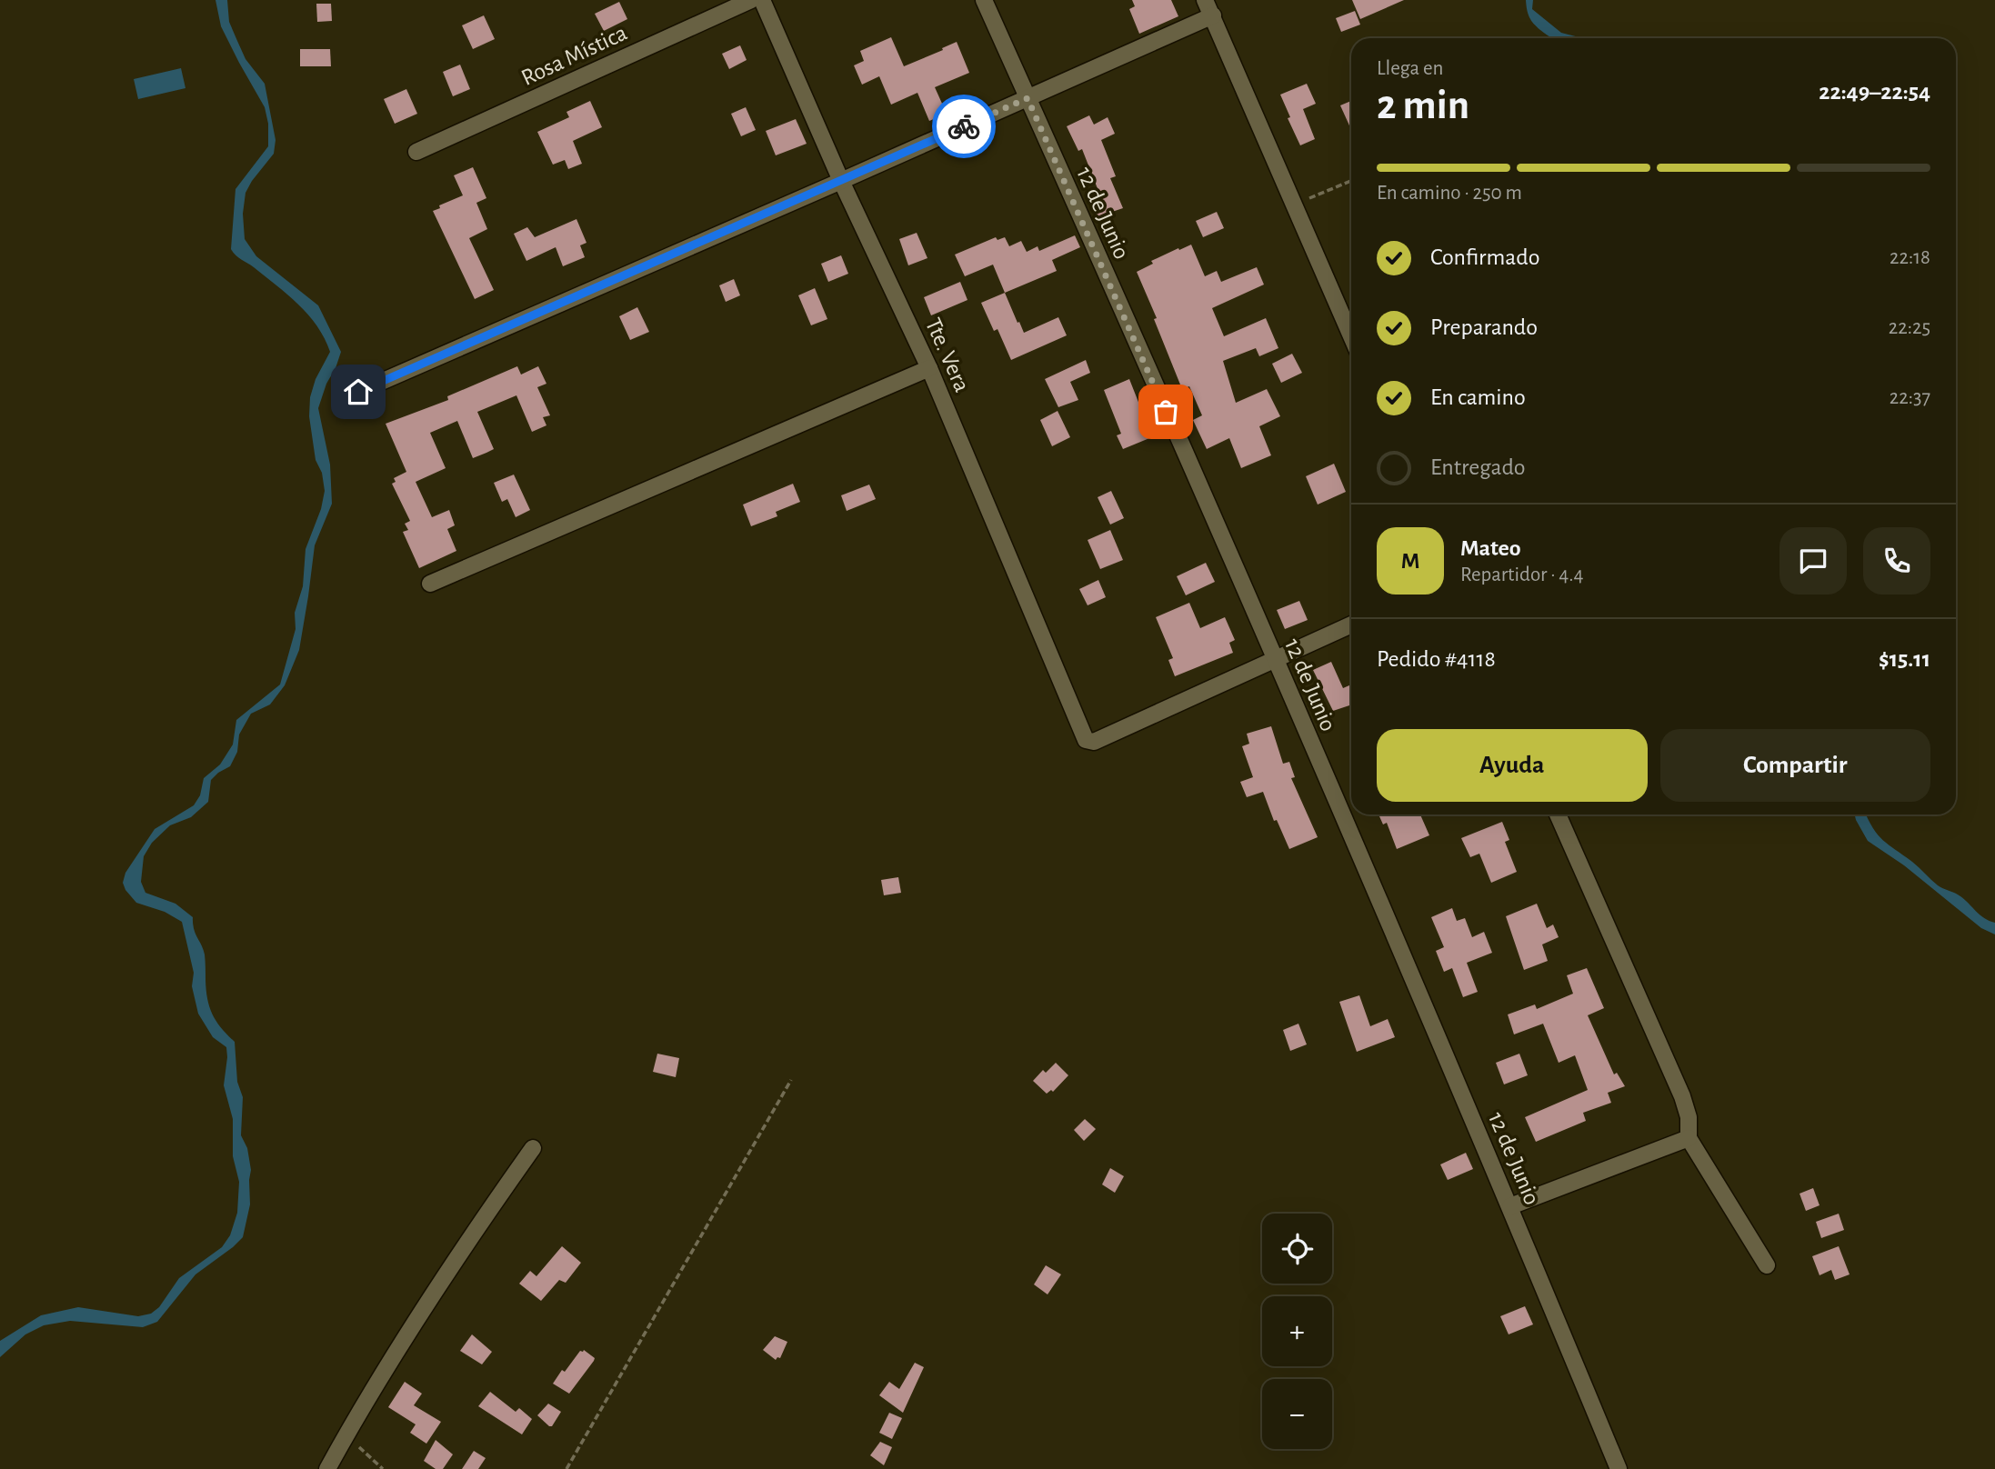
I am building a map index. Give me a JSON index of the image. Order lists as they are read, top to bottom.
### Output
{
  "streets": {
    "street": ["Rosa Mística", "12 de Junio", "Tte. Vera"]
  },
  "crossings": [
    ["12 de Junio", "Tte. Vera"]
  ],
  "page": {
    "heading": ["2 min", "Llega en", "22:49–22:54"],
    "panel": [
      "Mateo",
      "Repartidor · 4.4",
      "Pedido #4118",
      "$15.11"
    ],
    "bar": "En camino · 250 m",
    "list": [
      ["Confirmado", "22:18"],
      ["Preparando", "22:25"],
      ["En camino", "22:37"],
      "Entregado"
    ],
    "round": "M",
    "buttons": ["Ayuda", "Compartir"],
    "map_buttons": ["+", "−"]
  }
}
